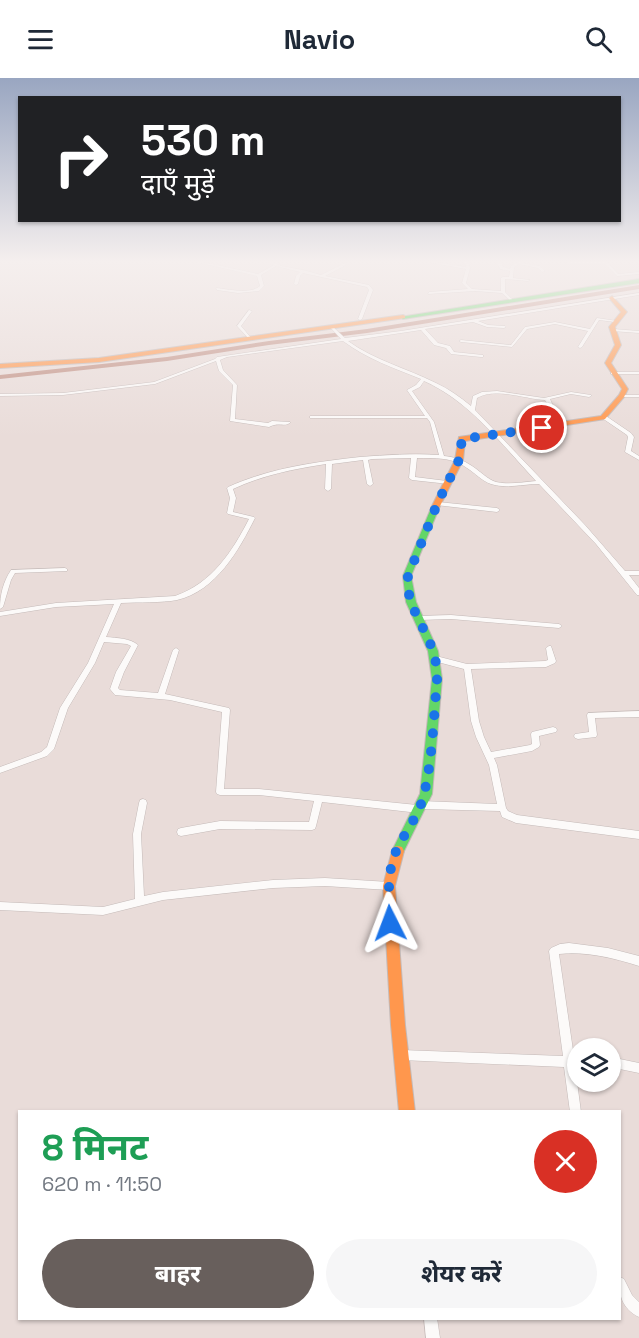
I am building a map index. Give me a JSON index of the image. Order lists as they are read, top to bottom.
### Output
{
  "page": {
    "header": "Navio",
    "turn": ["530 m", "दाएँ मुड़ें"],
    "heading": ["8 मिनट", "620 m · 11:50"],
    "buttons": ["बाहर", "शेयर करें"]
  }
}
